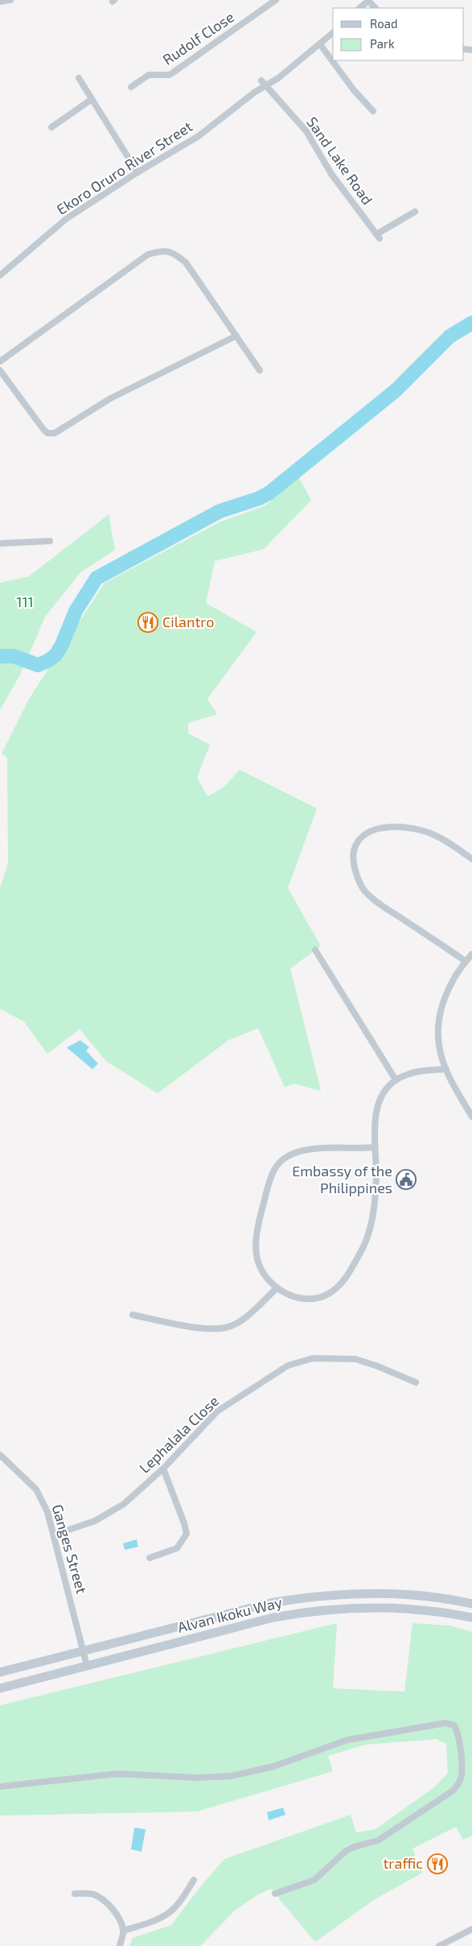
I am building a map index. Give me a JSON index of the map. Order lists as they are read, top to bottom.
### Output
{
  "streets": {
    "street": [
      "Rudolf Close",
      "Sand Lake Road",
      "Ekoro Oruro River Street",
      "Lephalala Close",
      "Ganges Street",
      "Alvan Ikoku Way"
    ]
  },
  "crossings": [
    ["Sand Lake Road", "Ekoro Oruro River Street"],
    ["Lephalala Close", "Ganges Street"],
    ["Ganges Street", "Alvan Ikoku Way"]
  ],
  "parks": ["111"],
  "places": {
    "restaurant": ["Cilantro", "traffic"],
    "public building": ["Embassy of the Philippines"]
  },
  "legend": ["Road", "Park"]
}
